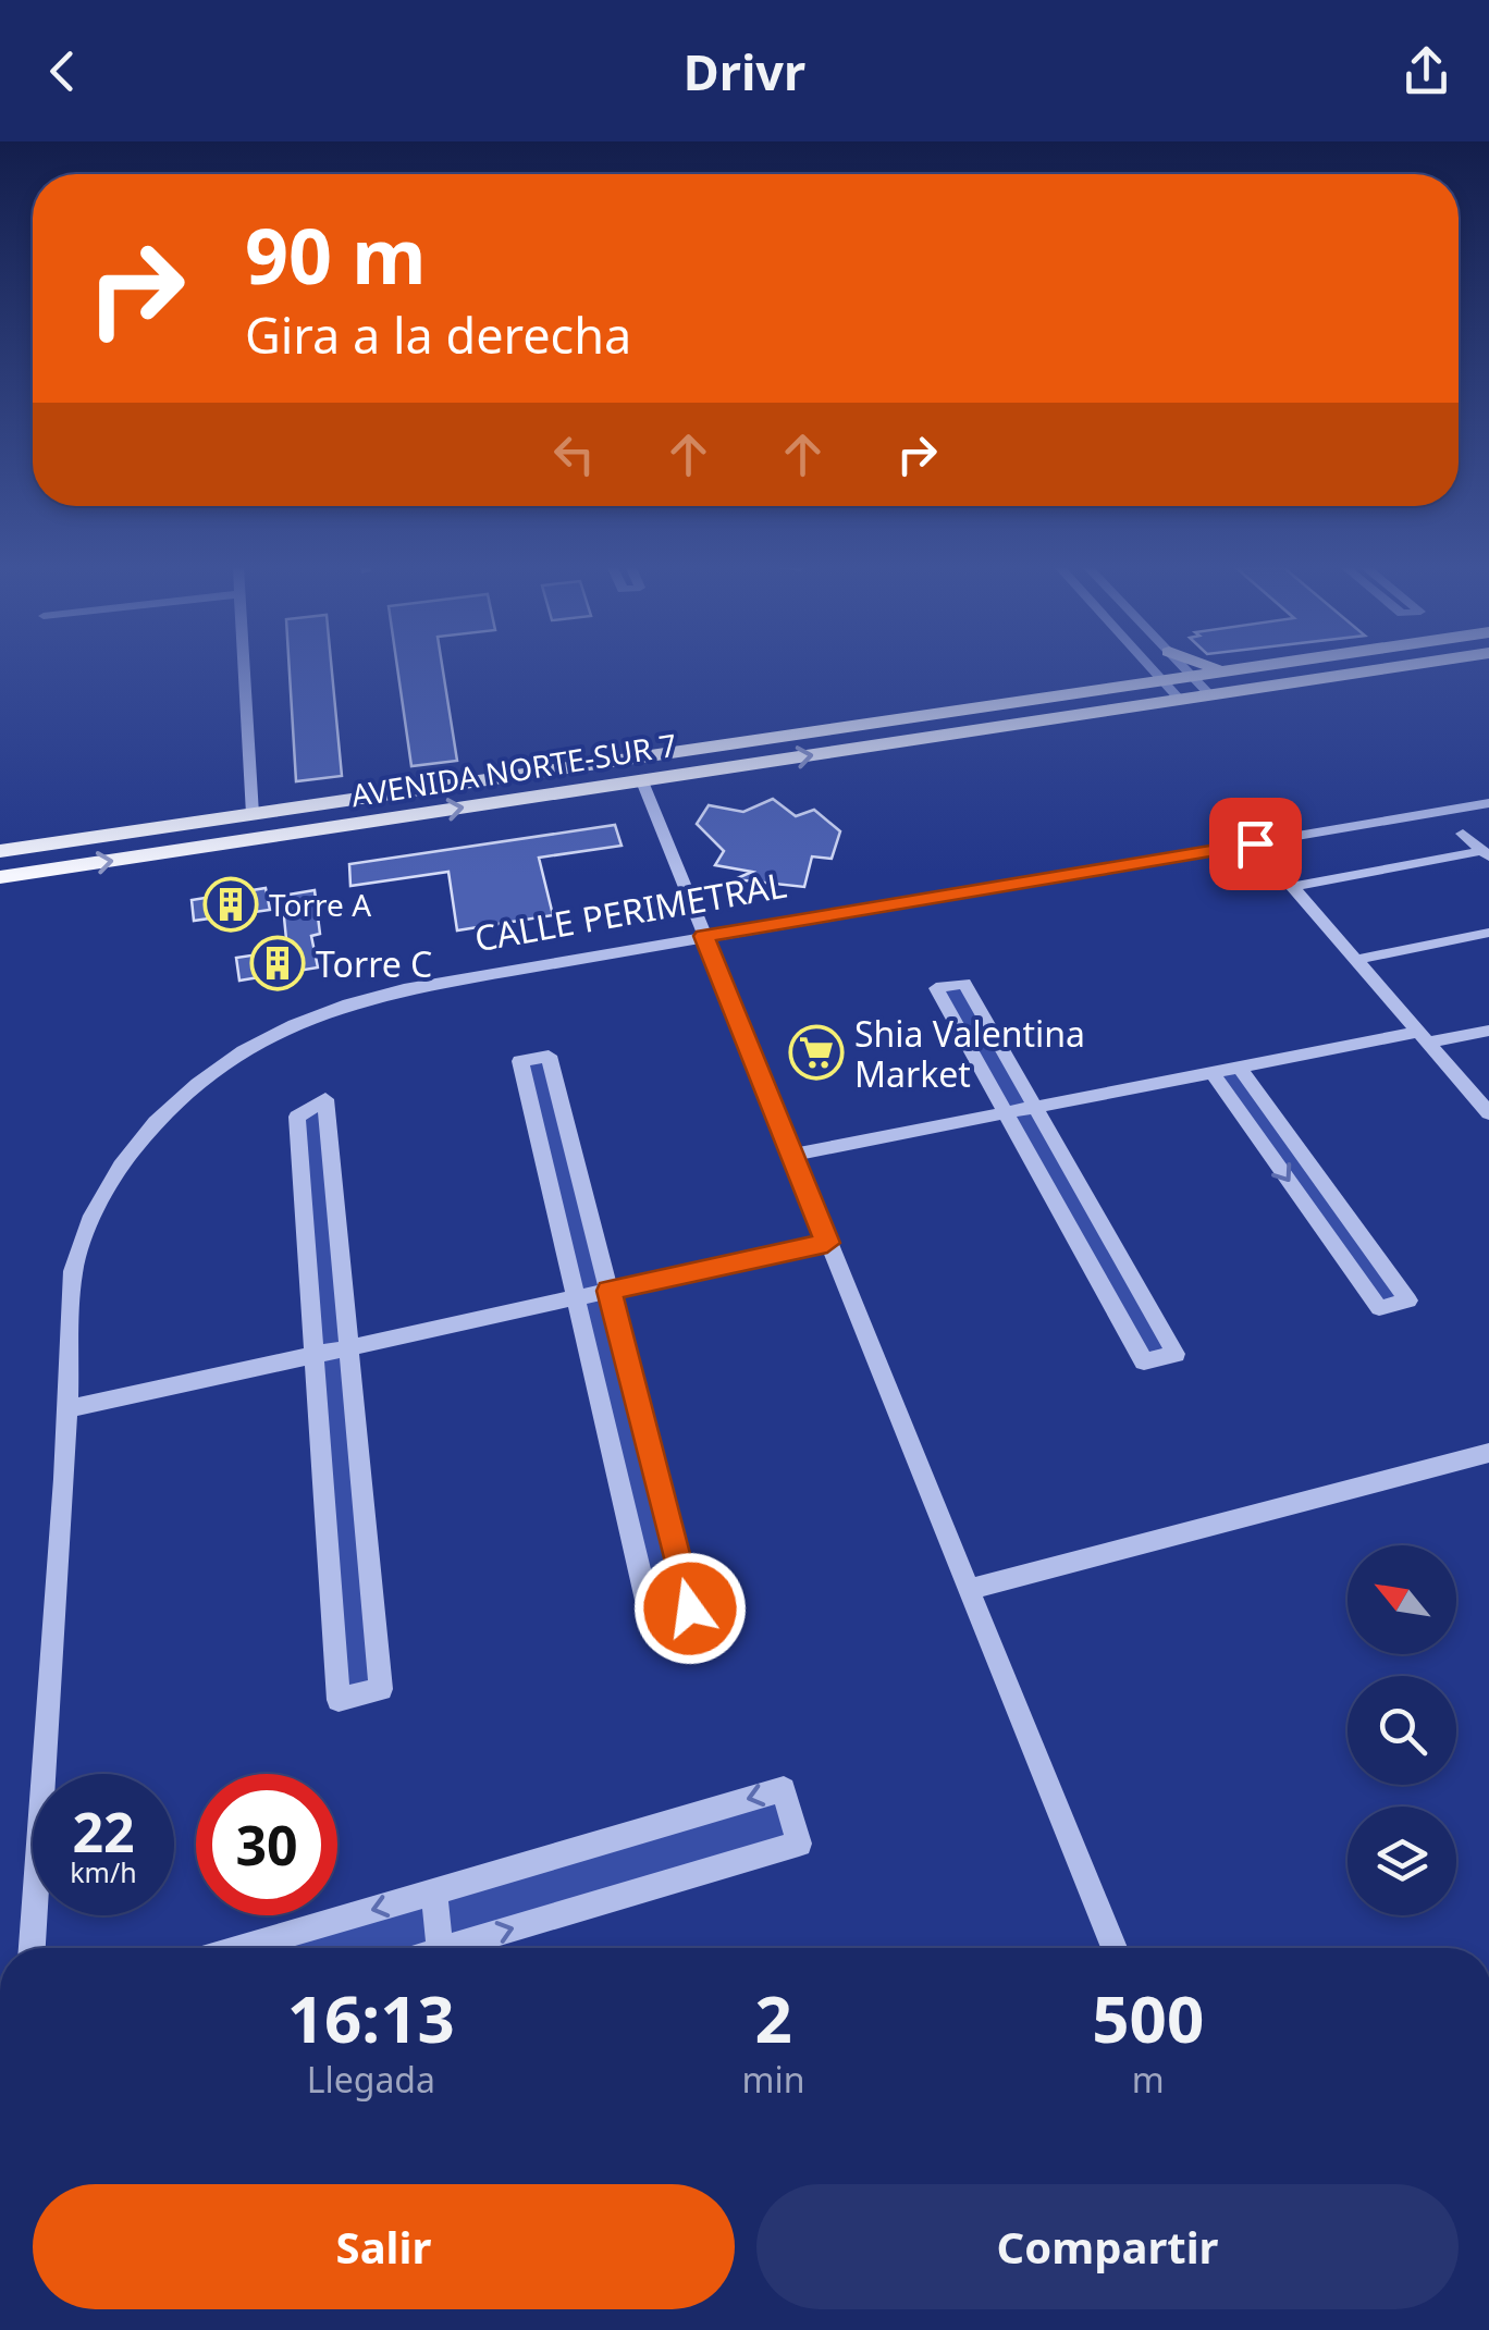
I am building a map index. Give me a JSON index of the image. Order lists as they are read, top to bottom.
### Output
{
  "streets": {
    "main road": ["AVENIDA NORTE-SUR 7"],
    "street": ["CALLE PERIMETRAL"]
  },
  "places": {
    "building": ["Torre A", "Torre C"],
    "supermarket": ["Shia Valentina Market"]
  },
  "north": "top left",
  "page": {
    "header": "Drivr",
    "turn": ["90 m", "Gira a la derecha"],
    "speed": "22 km/h",
    "limit": "30",
    "eta": [
      "16:13",
      "Llegada",
      "2",
      "min",
      "500",
      "m"
    ],
    "buttons": ["Salir", "Compartir"]
  }
}
